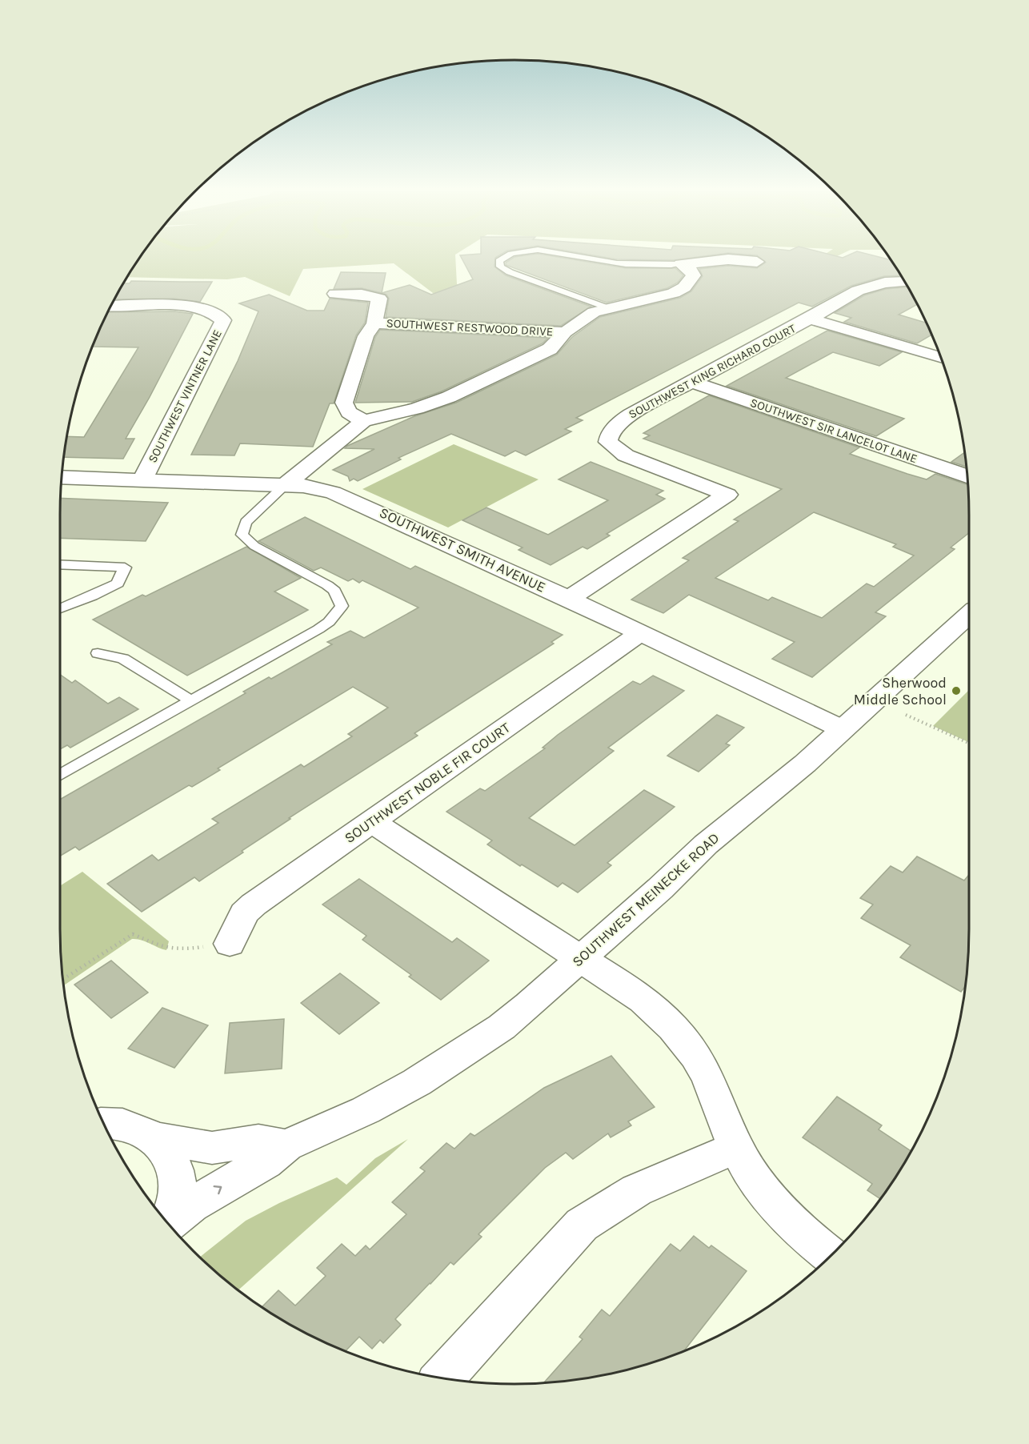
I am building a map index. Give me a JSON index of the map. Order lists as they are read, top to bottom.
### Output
{
  "streets": {
    "street": [
      "SOUTHWEST RESTWOOD DRIVE",
      "SOUTHWEST KING RICHARD COURT",
      "SOUTHWEST VINTNER LANE",
      "SOUTHWEST SIR LANCELOT LANE",
      "SOUTHWEST SMITH AVENUE",
      "SOUTHWEST NOBLE FIR COURT",
      "SOUTHWEST MEINECKE ROAD"
    ]
  },
  "crossings": [
    ["SOUTHWEST KING RICHARD COURT", "SOUTHWEST SIR LANCELOT LANE"],
    ["SOUTHWEST KING RICHARD COURT", "SOUTHWEST SMITH AVENUE"],
    ["SOUTHWEST VINTNER LANE", "SOUTHWEST SMITH AVENUE"],
    ["SOUTHWEST SMITH AVENUE", "SOUTHWEST NOBLE FIR COURT"],
    ["SOUTHWEST SMITH AVENUE", "SOUTHWEST MEINECKE ROAD"]
  ],
  "places": ["Sherwood Middle School"]
}
